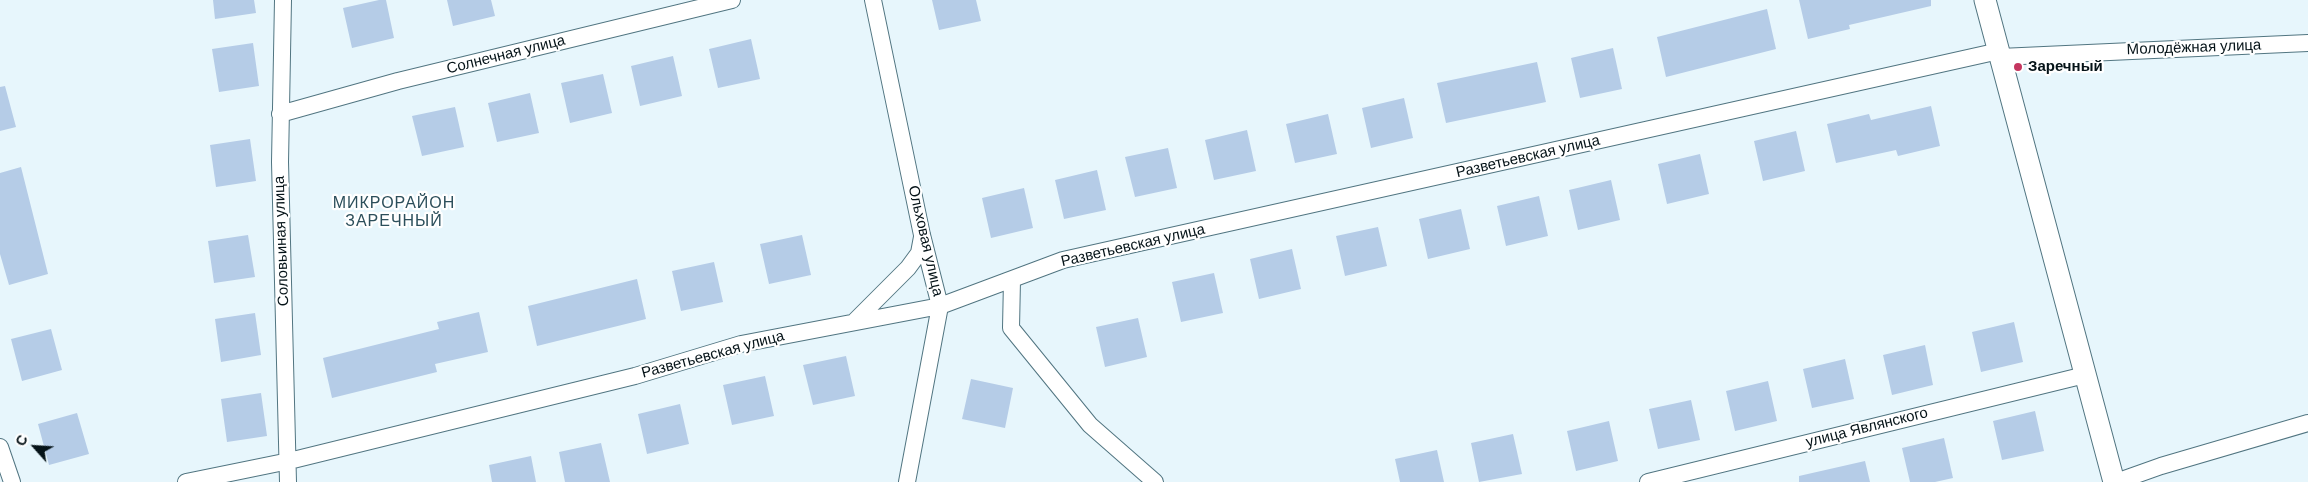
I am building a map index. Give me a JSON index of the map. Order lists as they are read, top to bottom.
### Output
{
  "streets": {
    "street": [
      "Молодёжная улица",
      "Солнечная улица",
      "Разветьевская улица",
      "Соловьиная улица",
      "Ольховая улица",
      "улица Являнского"
    ]
  },
  "crossings": [
    ["Молодёжная улица", "Разветьевская улица"],
    ["Солнечная улица", "Соловьиная улица"],
    ["Разветьевская улица", "Соловьиная улица"],
    ["Разветьевская улица", "Ольховая улица"]
  ],
  "districts": ["МИКРОРАЙОН ЗАРЕЧНЫЙ"],
  "places": ["Заречный"],
  "north": "top left"
}
